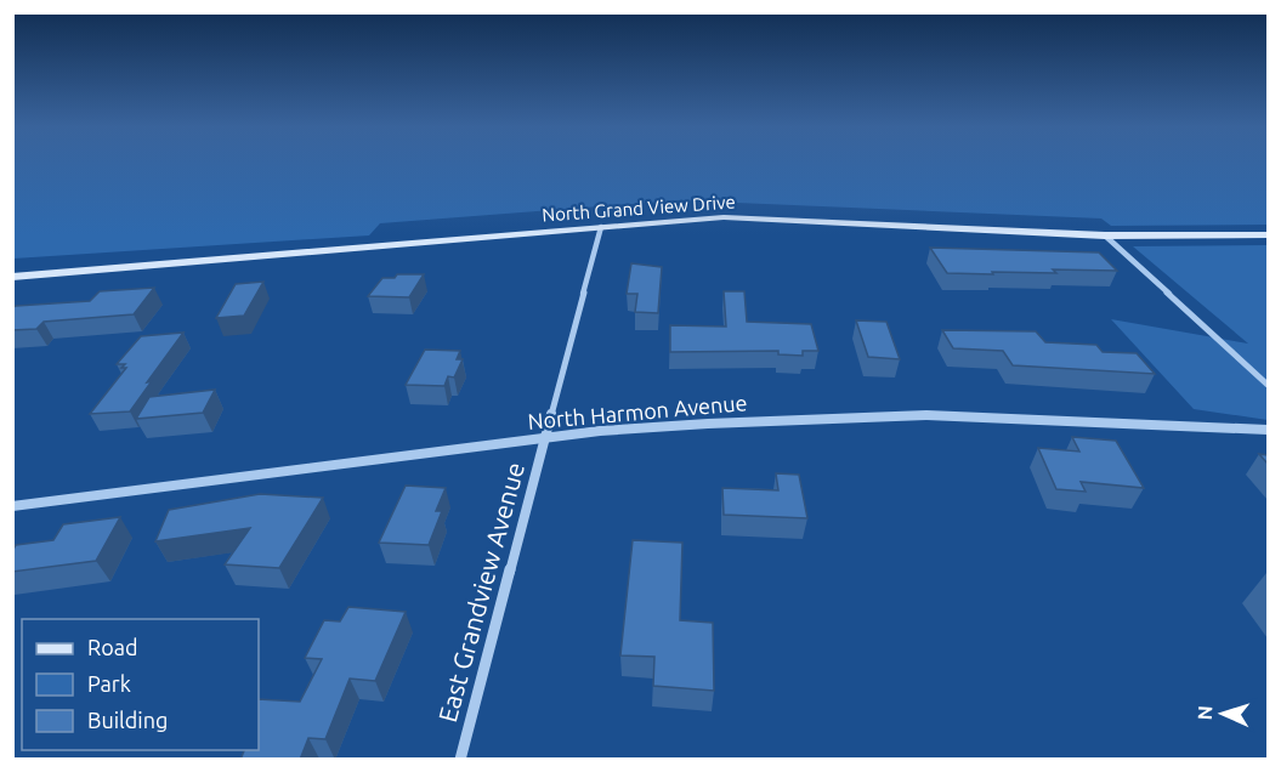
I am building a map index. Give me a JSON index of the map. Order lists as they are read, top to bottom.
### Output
{
  "streets": {
    "street": ["North Grand View Drive", "North Harmon Avenue", "East Grandview Avenue"]
  },
  "crossings": [
    ["North Grand View Drive", "East Grandview Avenue"],
    ["North Harmon Avenue", "East Grandview Avenue"]
  ],
  "legend": ["Road", "Park", "Building"],
  "north": "left"
}
